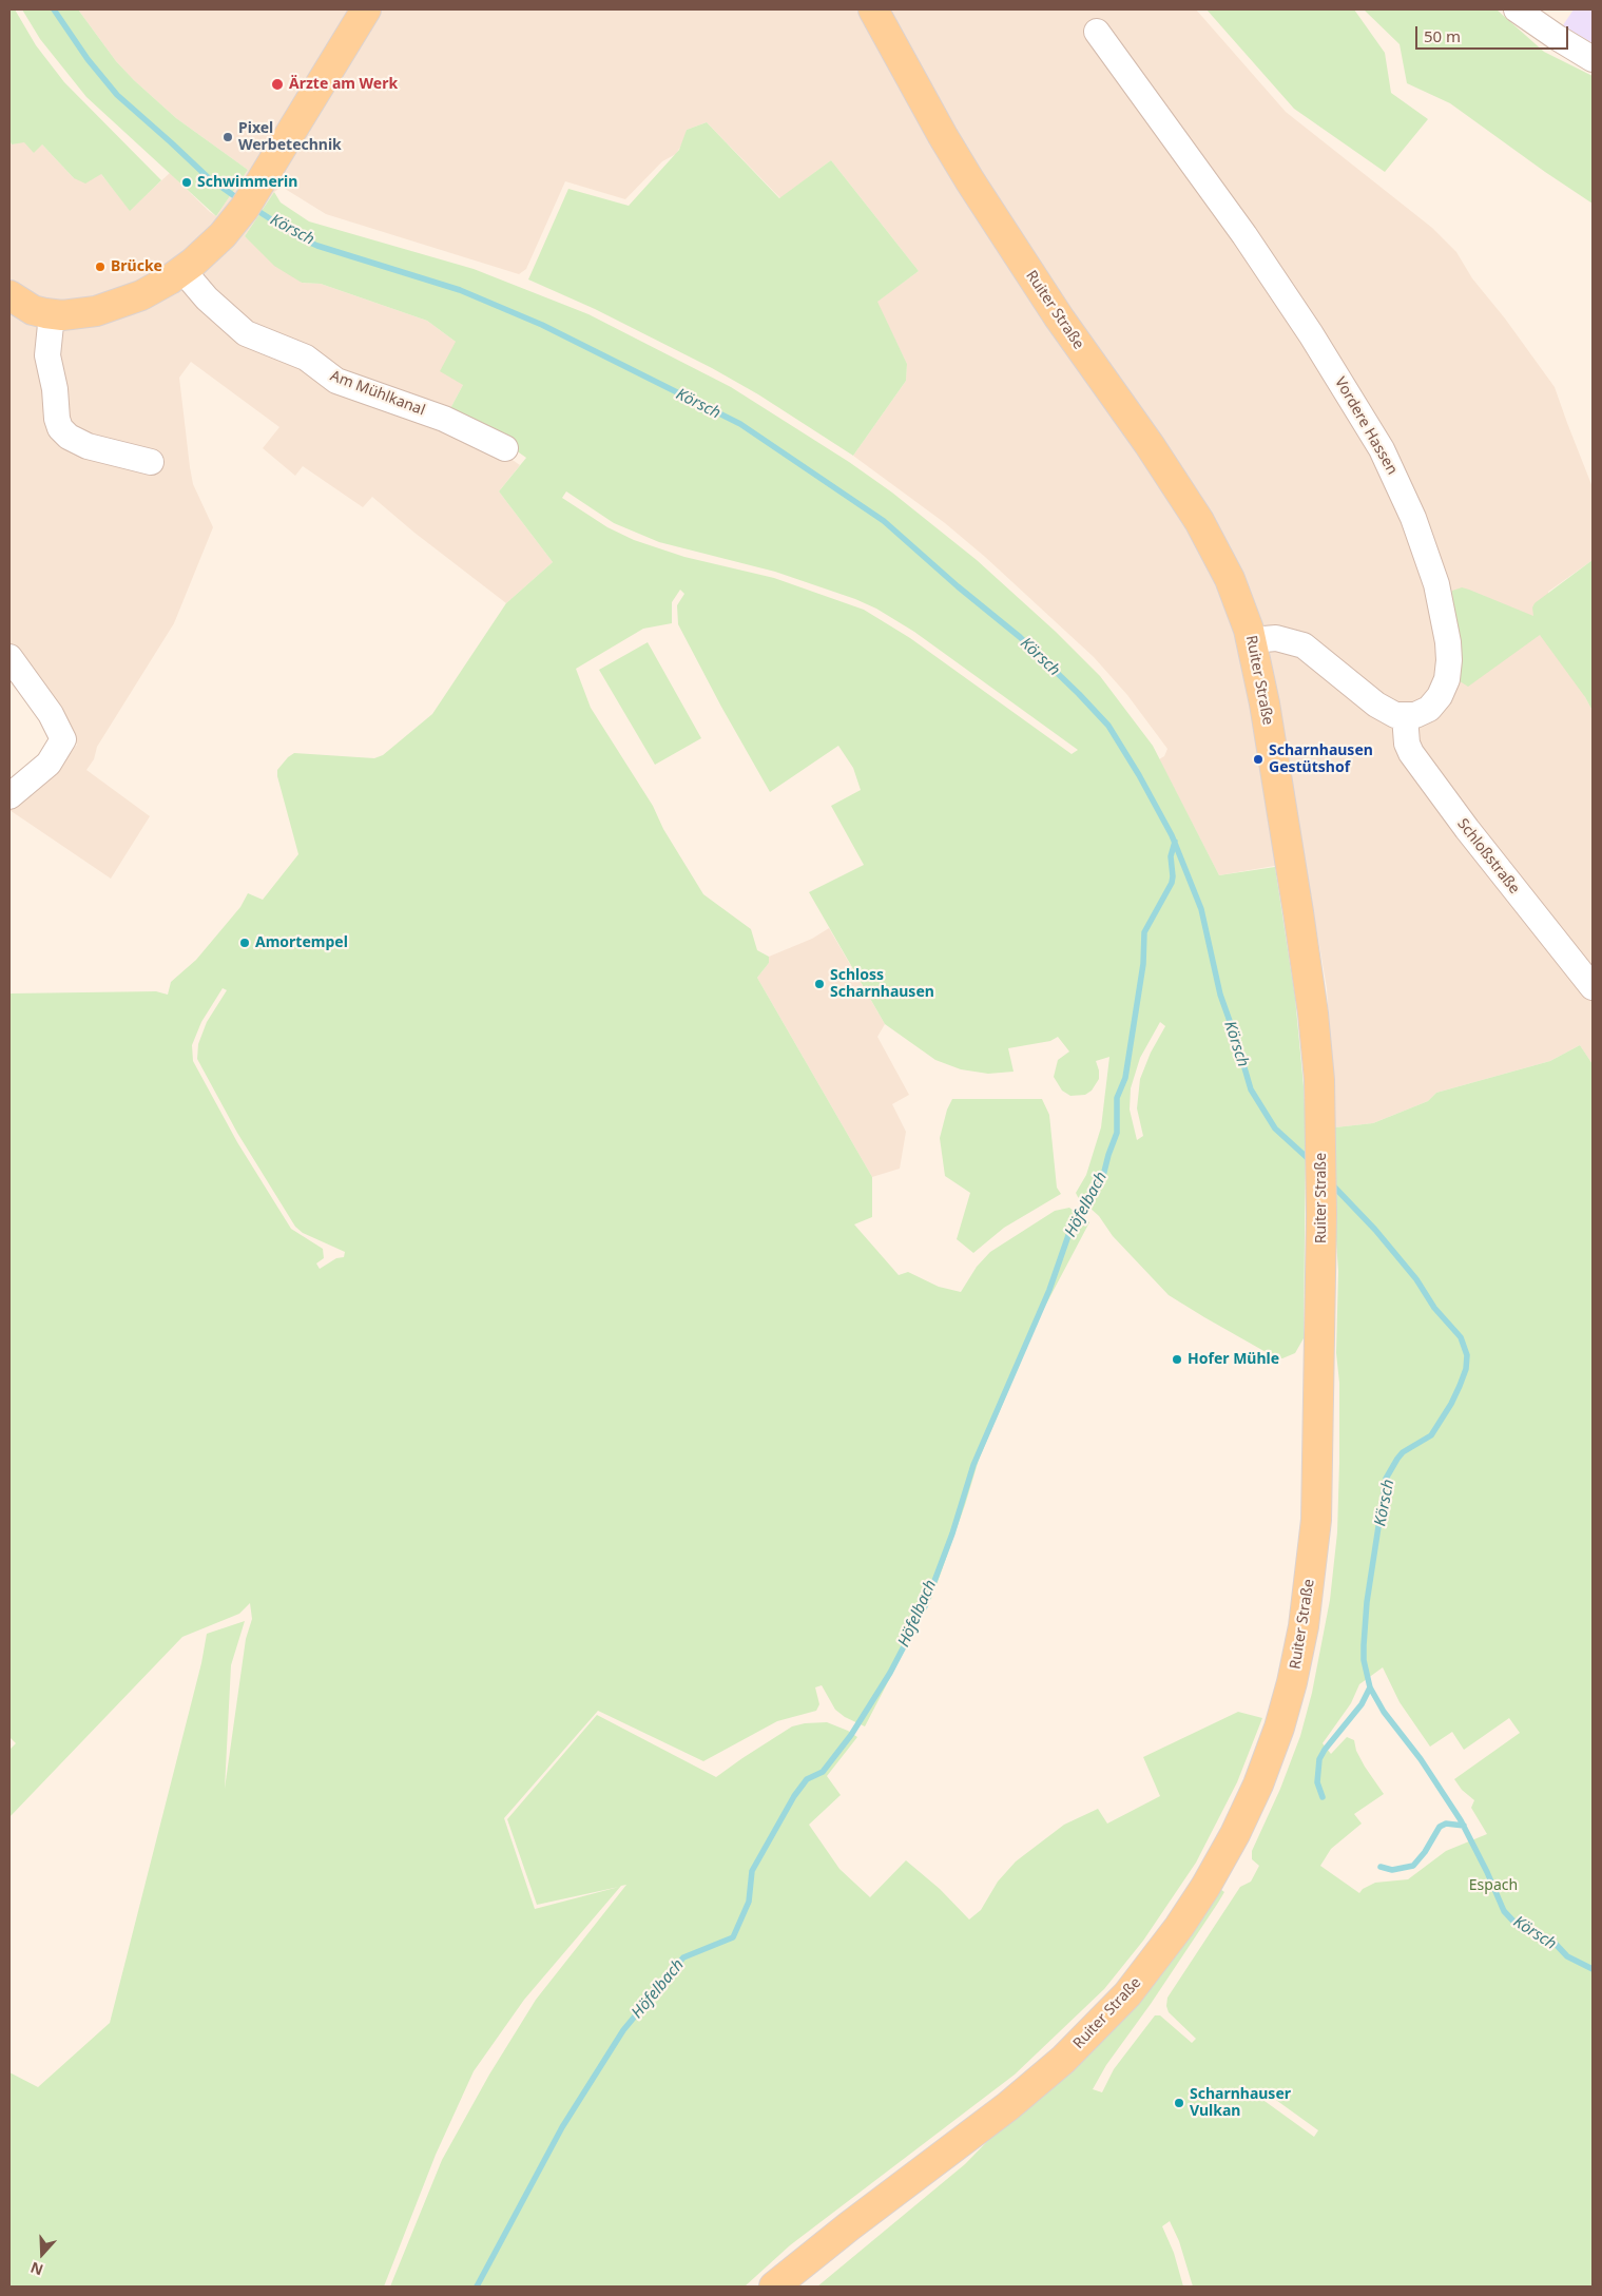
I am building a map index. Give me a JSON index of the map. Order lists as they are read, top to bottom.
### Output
{
  "streets": {
    "main road": ["Ruiter Straße"],
    "street": ["Am Mühlkanal", "Vordere Hassen", "Schloßstraße"]
  },
  "crossings": [
    ["Vordere Hassen", "Schloßstraße"]
  ],
  "water": ["Körsch", "Höfelbach"],
  "parks": ["Espach"],
  "places": [
    "Ärzte am Werk",
    "Pixel Werbetechnik",
    "Schwimmerin",
    "Brücke",
    "Scharnhausen Gestütshof",
    "Amortempel",
    "Schloss Scharnhausen",
    "Hofer Mühle",
    "Scharnhauser Vulkan"
  ],
  "scale_bar": "50 m",
  "north": "bottom"
}
